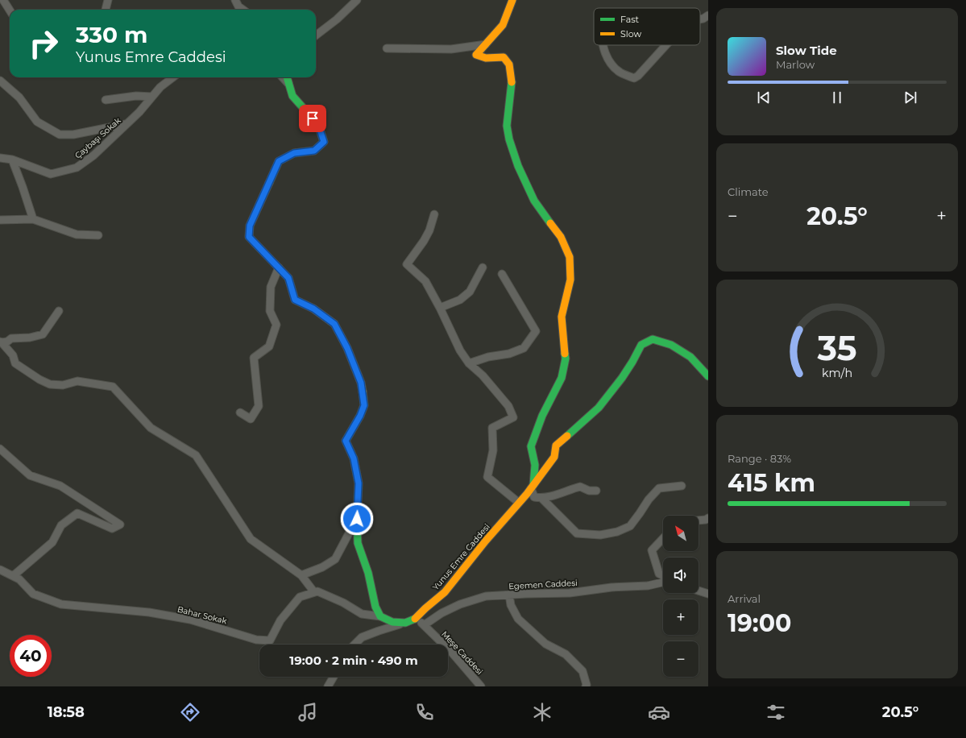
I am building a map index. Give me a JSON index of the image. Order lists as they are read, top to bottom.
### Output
{
  "streets": {
    "street": [
      "Çaybaşı Sokak",
      "Yunus Emre Caddesi",
      "Egemen Caddesi",
      "Bahar Sokak",
      "Meşe Caddesi"
    ]
  },
  "crossings": [
    ["Yunus Emre Caddesi", "Meşe Caddesi"],
    ["Egemen Caddesi", "Meşe Caddesi"]
  ],
  "legend": ["Fast", "Slow"],
  "north": "top left",
  "page": {
    "turn": ["330 m", "Yunus Emre Caddesi"],
    "song": ["Slow Tide", "Marlow"],
    "tile": [
      "Climate",
      ["Range · 83%", "415 km"],
      ["Arrival", "19:00"]
    ],
    "heat": ["−", "20.5°", "+"],
    "map_buttons": ["+", "−"],
    "limit": "40",
    "trip": "19:00 · 2 min · 490 m",
    "tabs": ["18:58", "20.5°"],
    "gauge": ["35", "km/h"]
  }
}
